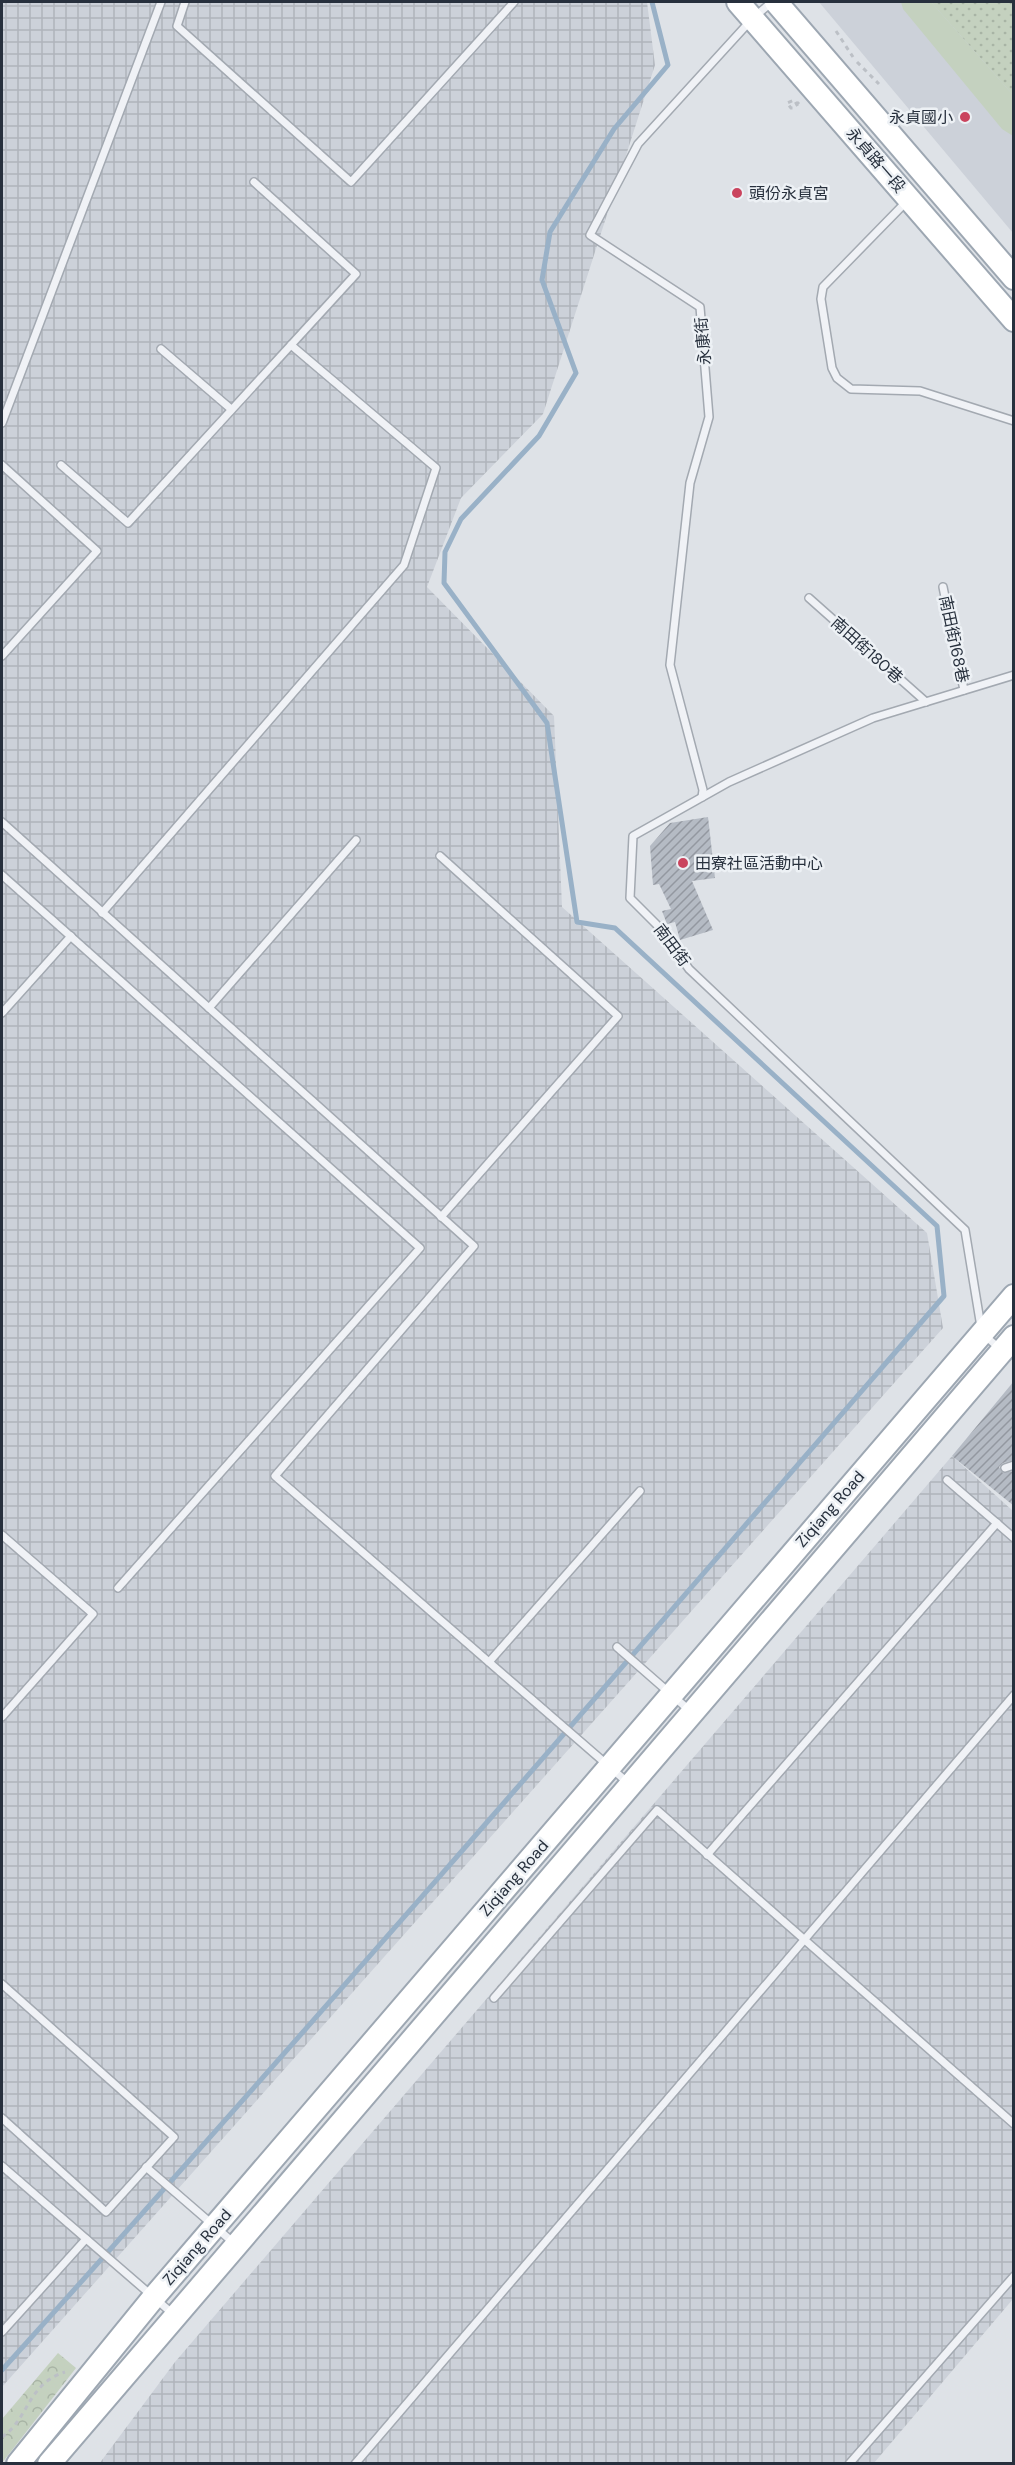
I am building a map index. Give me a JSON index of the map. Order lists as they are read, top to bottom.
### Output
{
  "streets": {
    "main road": ["永貞路一段", "Ziqiang Road"],
    "lane": [
      "永康街",
      "南田街168巷",
      "南田街180巷",
      "南田街"
    ]
  },
  "crossings": [
    ["永貞路一段", "永康街"],
    ["永康街", "南田街"],
    ["南田街168巷", "南田街"],
    ["南田街180巷", "南田街"],
    ["南田街", "Ziqiang Road"]
  ],
  "places": ["永貞國小", "頭份永貞宮", "田寮社區活動中心"]
}
